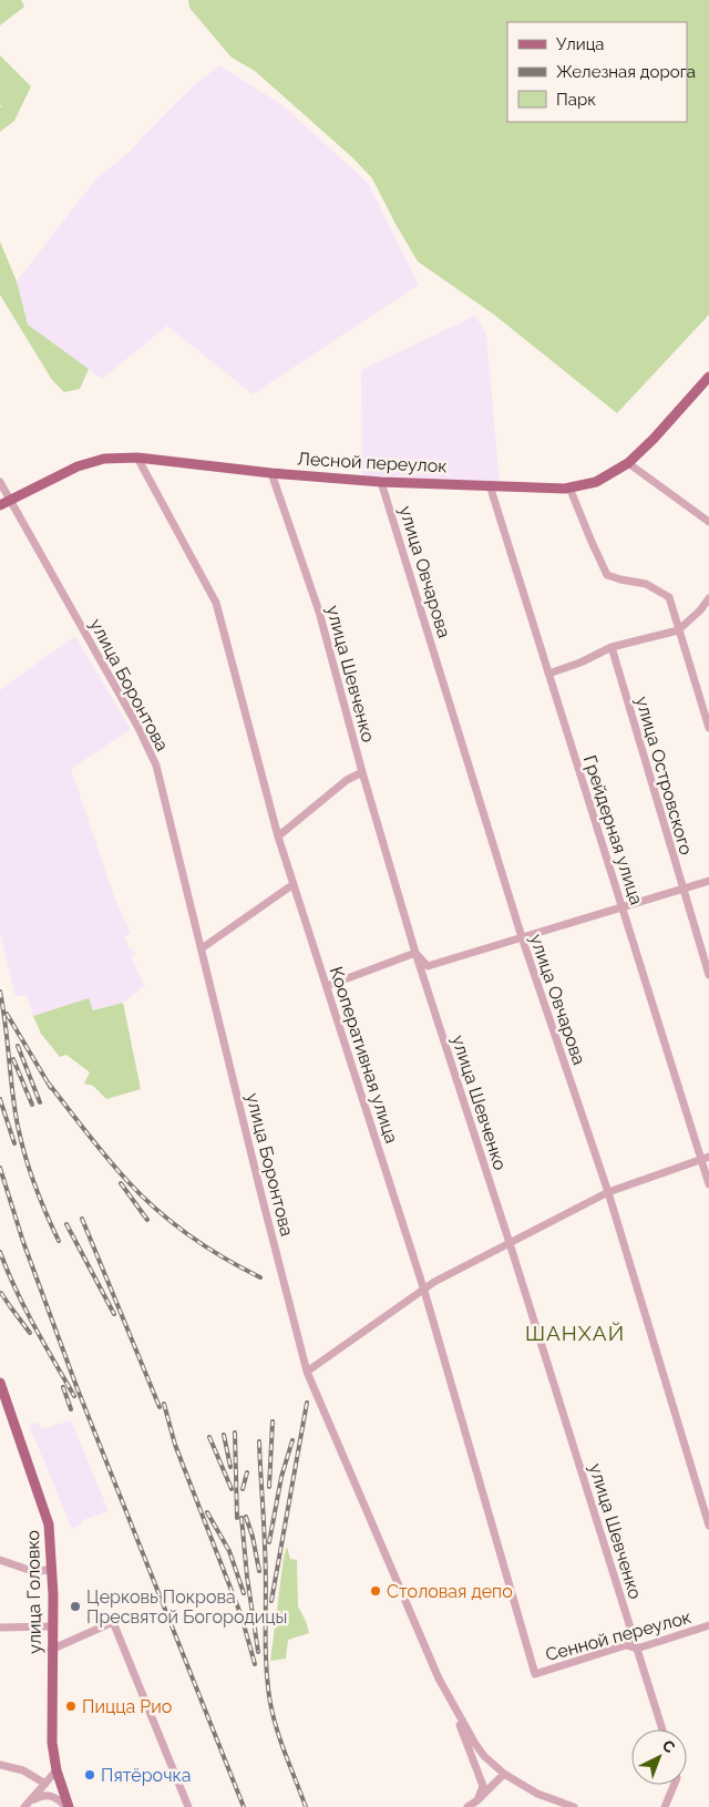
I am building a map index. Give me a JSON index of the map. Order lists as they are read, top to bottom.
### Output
{
  "streets": {
    "main road": ["Лесной переулок", "улица Головко"],
    "street": [
      "улица Овчарова",
      "улица Шевченко",
      "улица Боронтова",
      "улица Островского",
      "Грейдерная улица",
      "Кооперативная улица",
      "Сенной переулок"
    ]
  },
  "crossings": [
    ["Лесной переулок", "улица Овчарова"],
    ["Лесной переулок", "улица Шевченко"],
    ["Лесной переулок", "улица Боронтова"],
    ["Лесной переулок", "Грейдерная улица"],
    ["Лесной переулок", "Кооперативная улица"],
    ["улица Шевченко", "Сенной переулок"],
    ["Кооперативная улица", "Сенной переулок"]
  ],
  "districts": ["ШАНХАЙ"],
  "places": [
    "Столовая депо",
    "Церковь Покрова Пресвятой Богородицы",
    "Пицца Рио",
    "Пятёрочка"
  ],
  "legend": ["Улица", "Железная дорога", "Парк"],
  "north": "top right"
}
